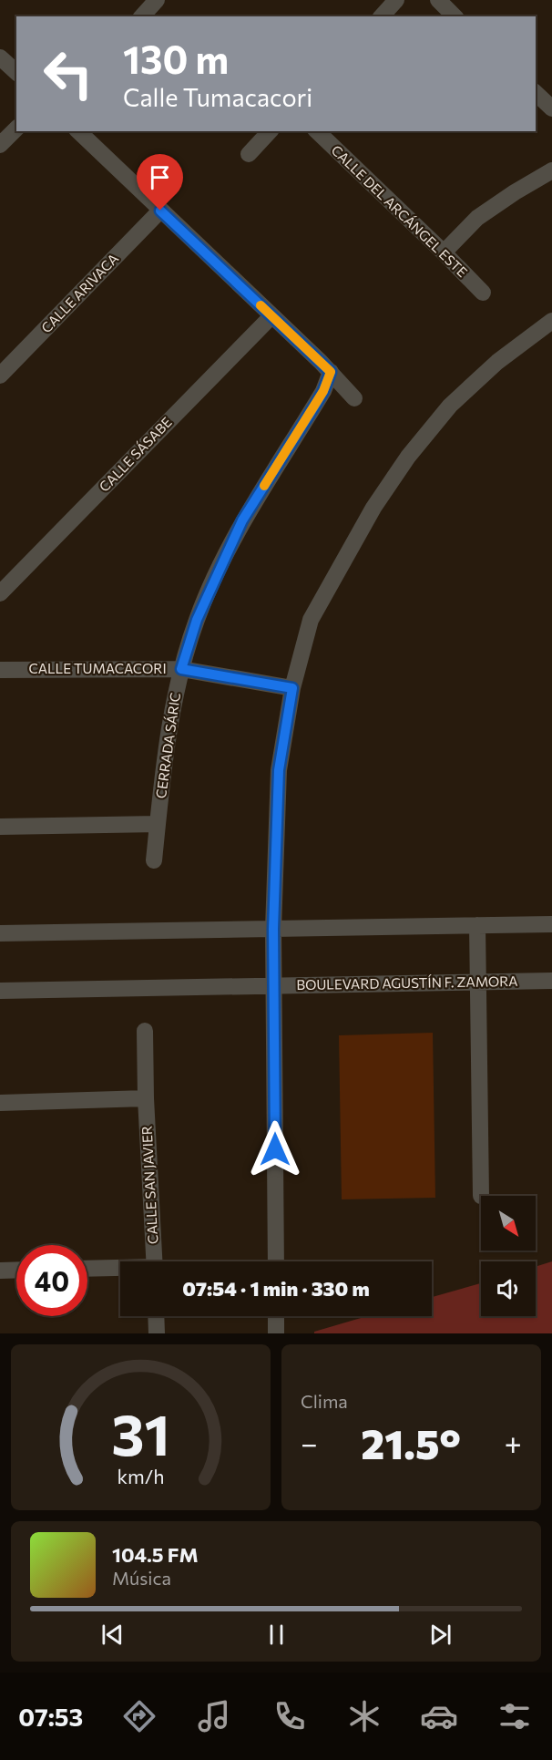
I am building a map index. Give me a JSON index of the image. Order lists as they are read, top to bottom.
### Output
{
  "streets": {
    "street": [
      "CALLE DEL ARCÁNGEL ESTE",
      "CALLE ARIVACA",
      "CALLE SÁSABE",
      "CALLE TUMACACORI",
      "CERRADA SÁRIC",
      "BOULEVARD AGUSTÍN F. ZAMORA",
      "CALLE SAN JAVIER"
    ]
  },
  "crossings": [
    ["CALLE TUMACACORI", "CERRADA SÁRIC"]
  ],
  "north": "bottom right",
  "page": {
    "turn": ["130 m", "Calle Tumacacori"],
    "limit": "40",
    "trip": "07:54 · 1 min · 330 m",
    "tile": "Clima",
    "heat": ["−", "21.5°", "+"],
    "song": ["104.5 FM", "Música"],
    "tabs": "07:53",
    "gauge": ["31", "km/h"]
  }
}
